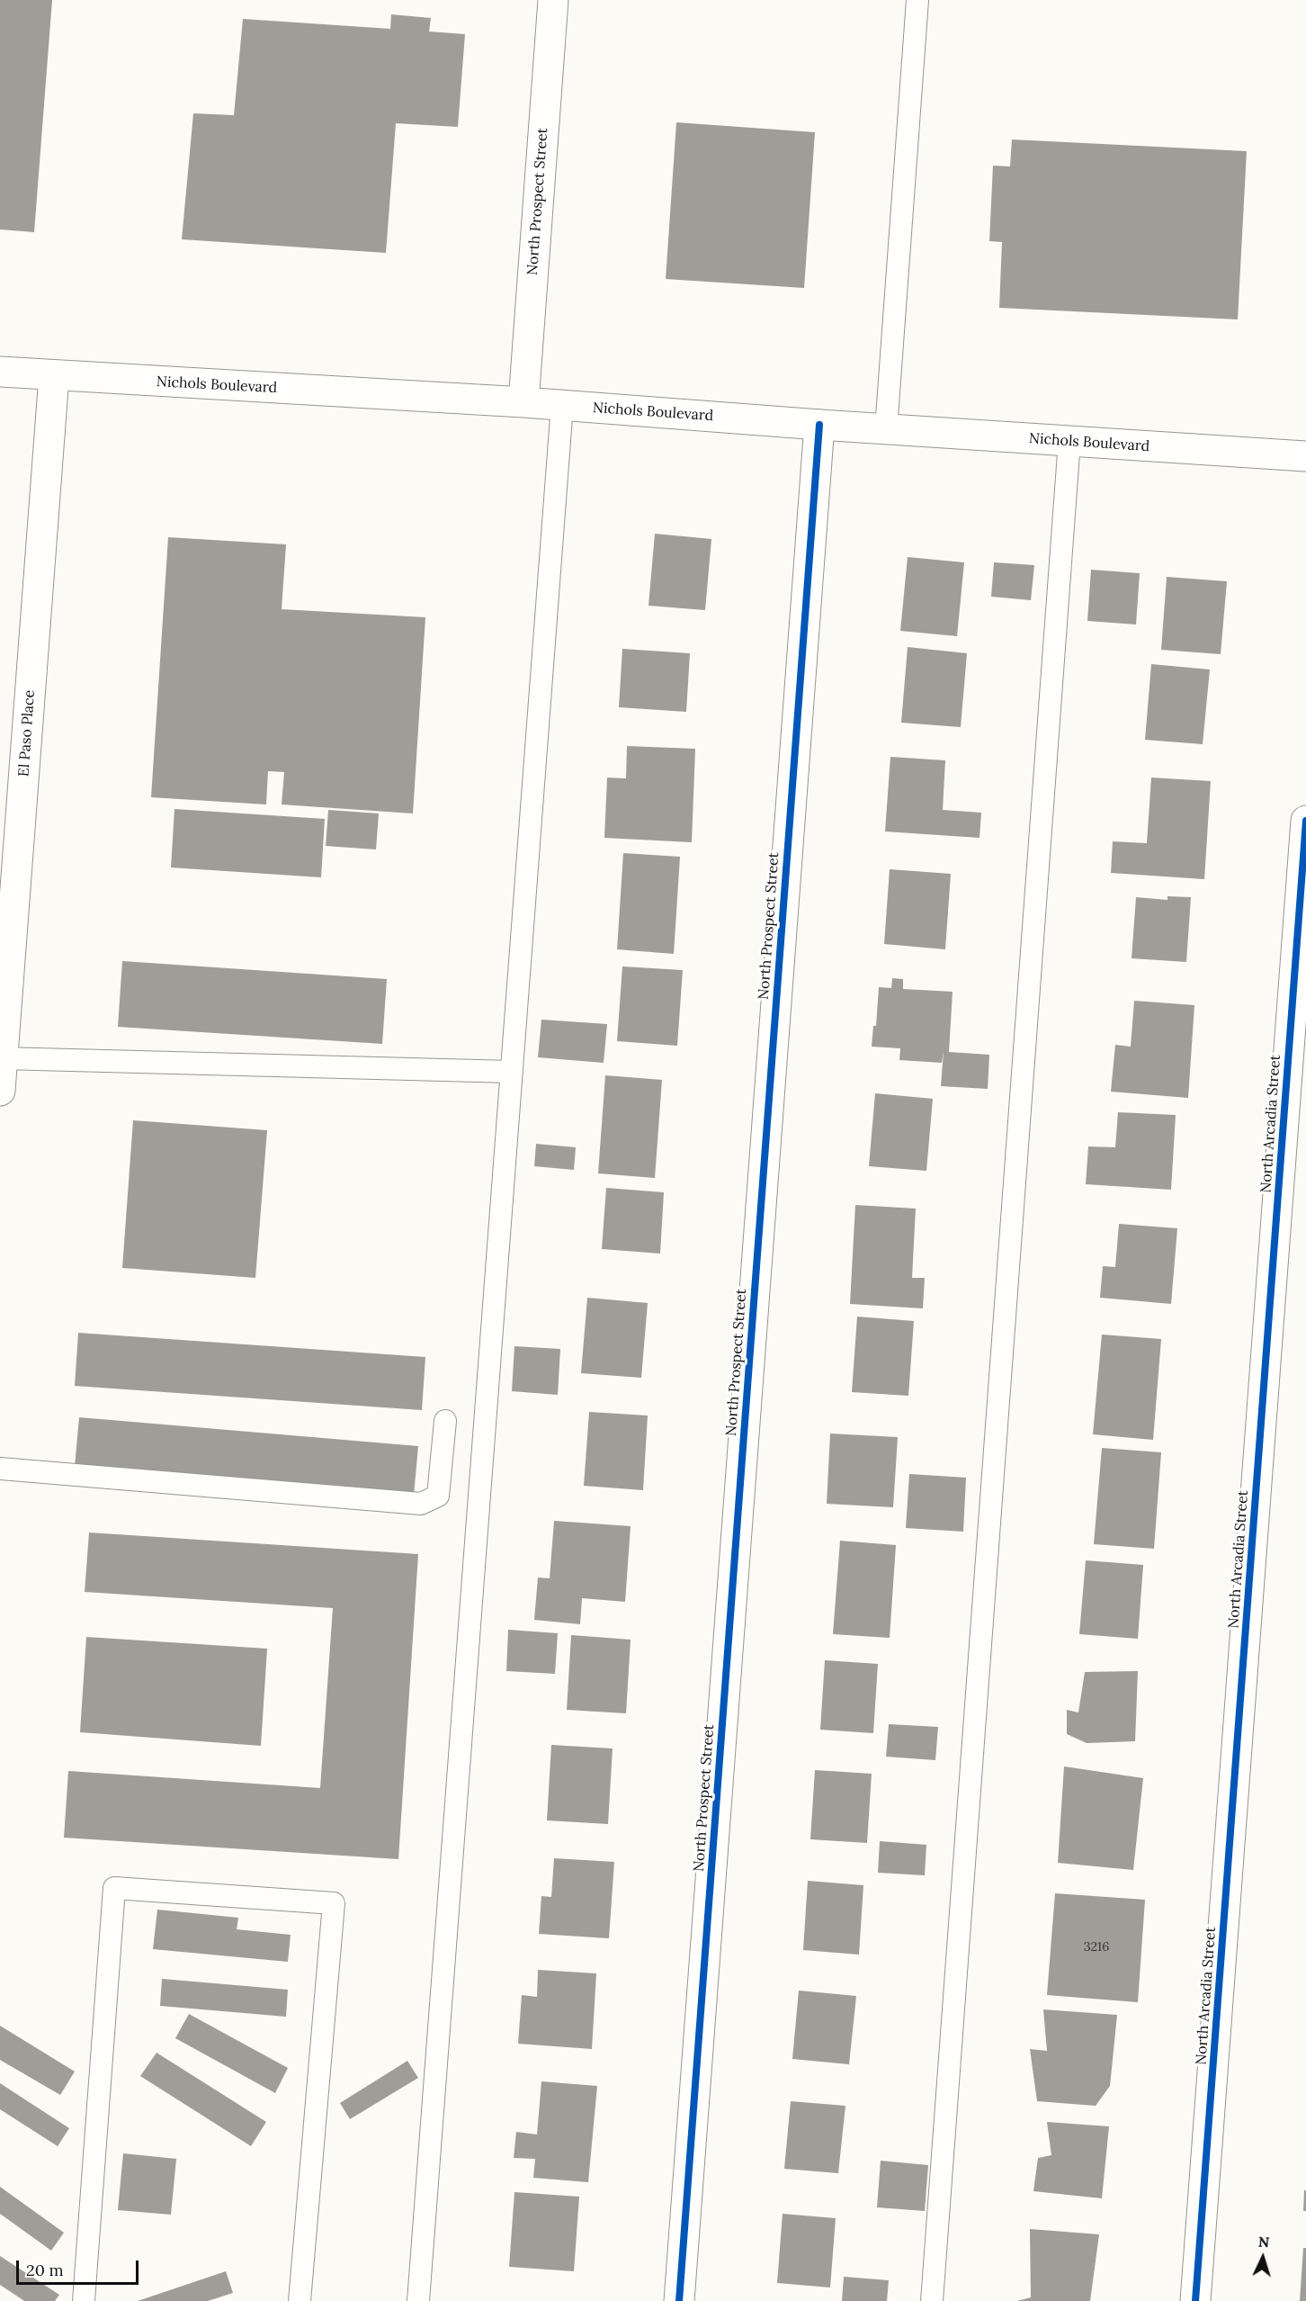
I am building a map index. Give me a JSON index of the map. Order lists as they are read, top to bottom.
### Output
{
  "streets": {
    "street": [
      "North Prospect Street",
      "Nichols Boulevard",
      "El Paso Place",
      "North Arcadia Street"
    ]
  },
  "crossings": [
    ["North Prospect Street", "Nichols Boulevard"],
    ["Nichols Boulevard", "El Paso Place"]
  ],
  "house_numbers": ["3216"],
  "scale_bar": "20 m",
  "north": "top"
}
